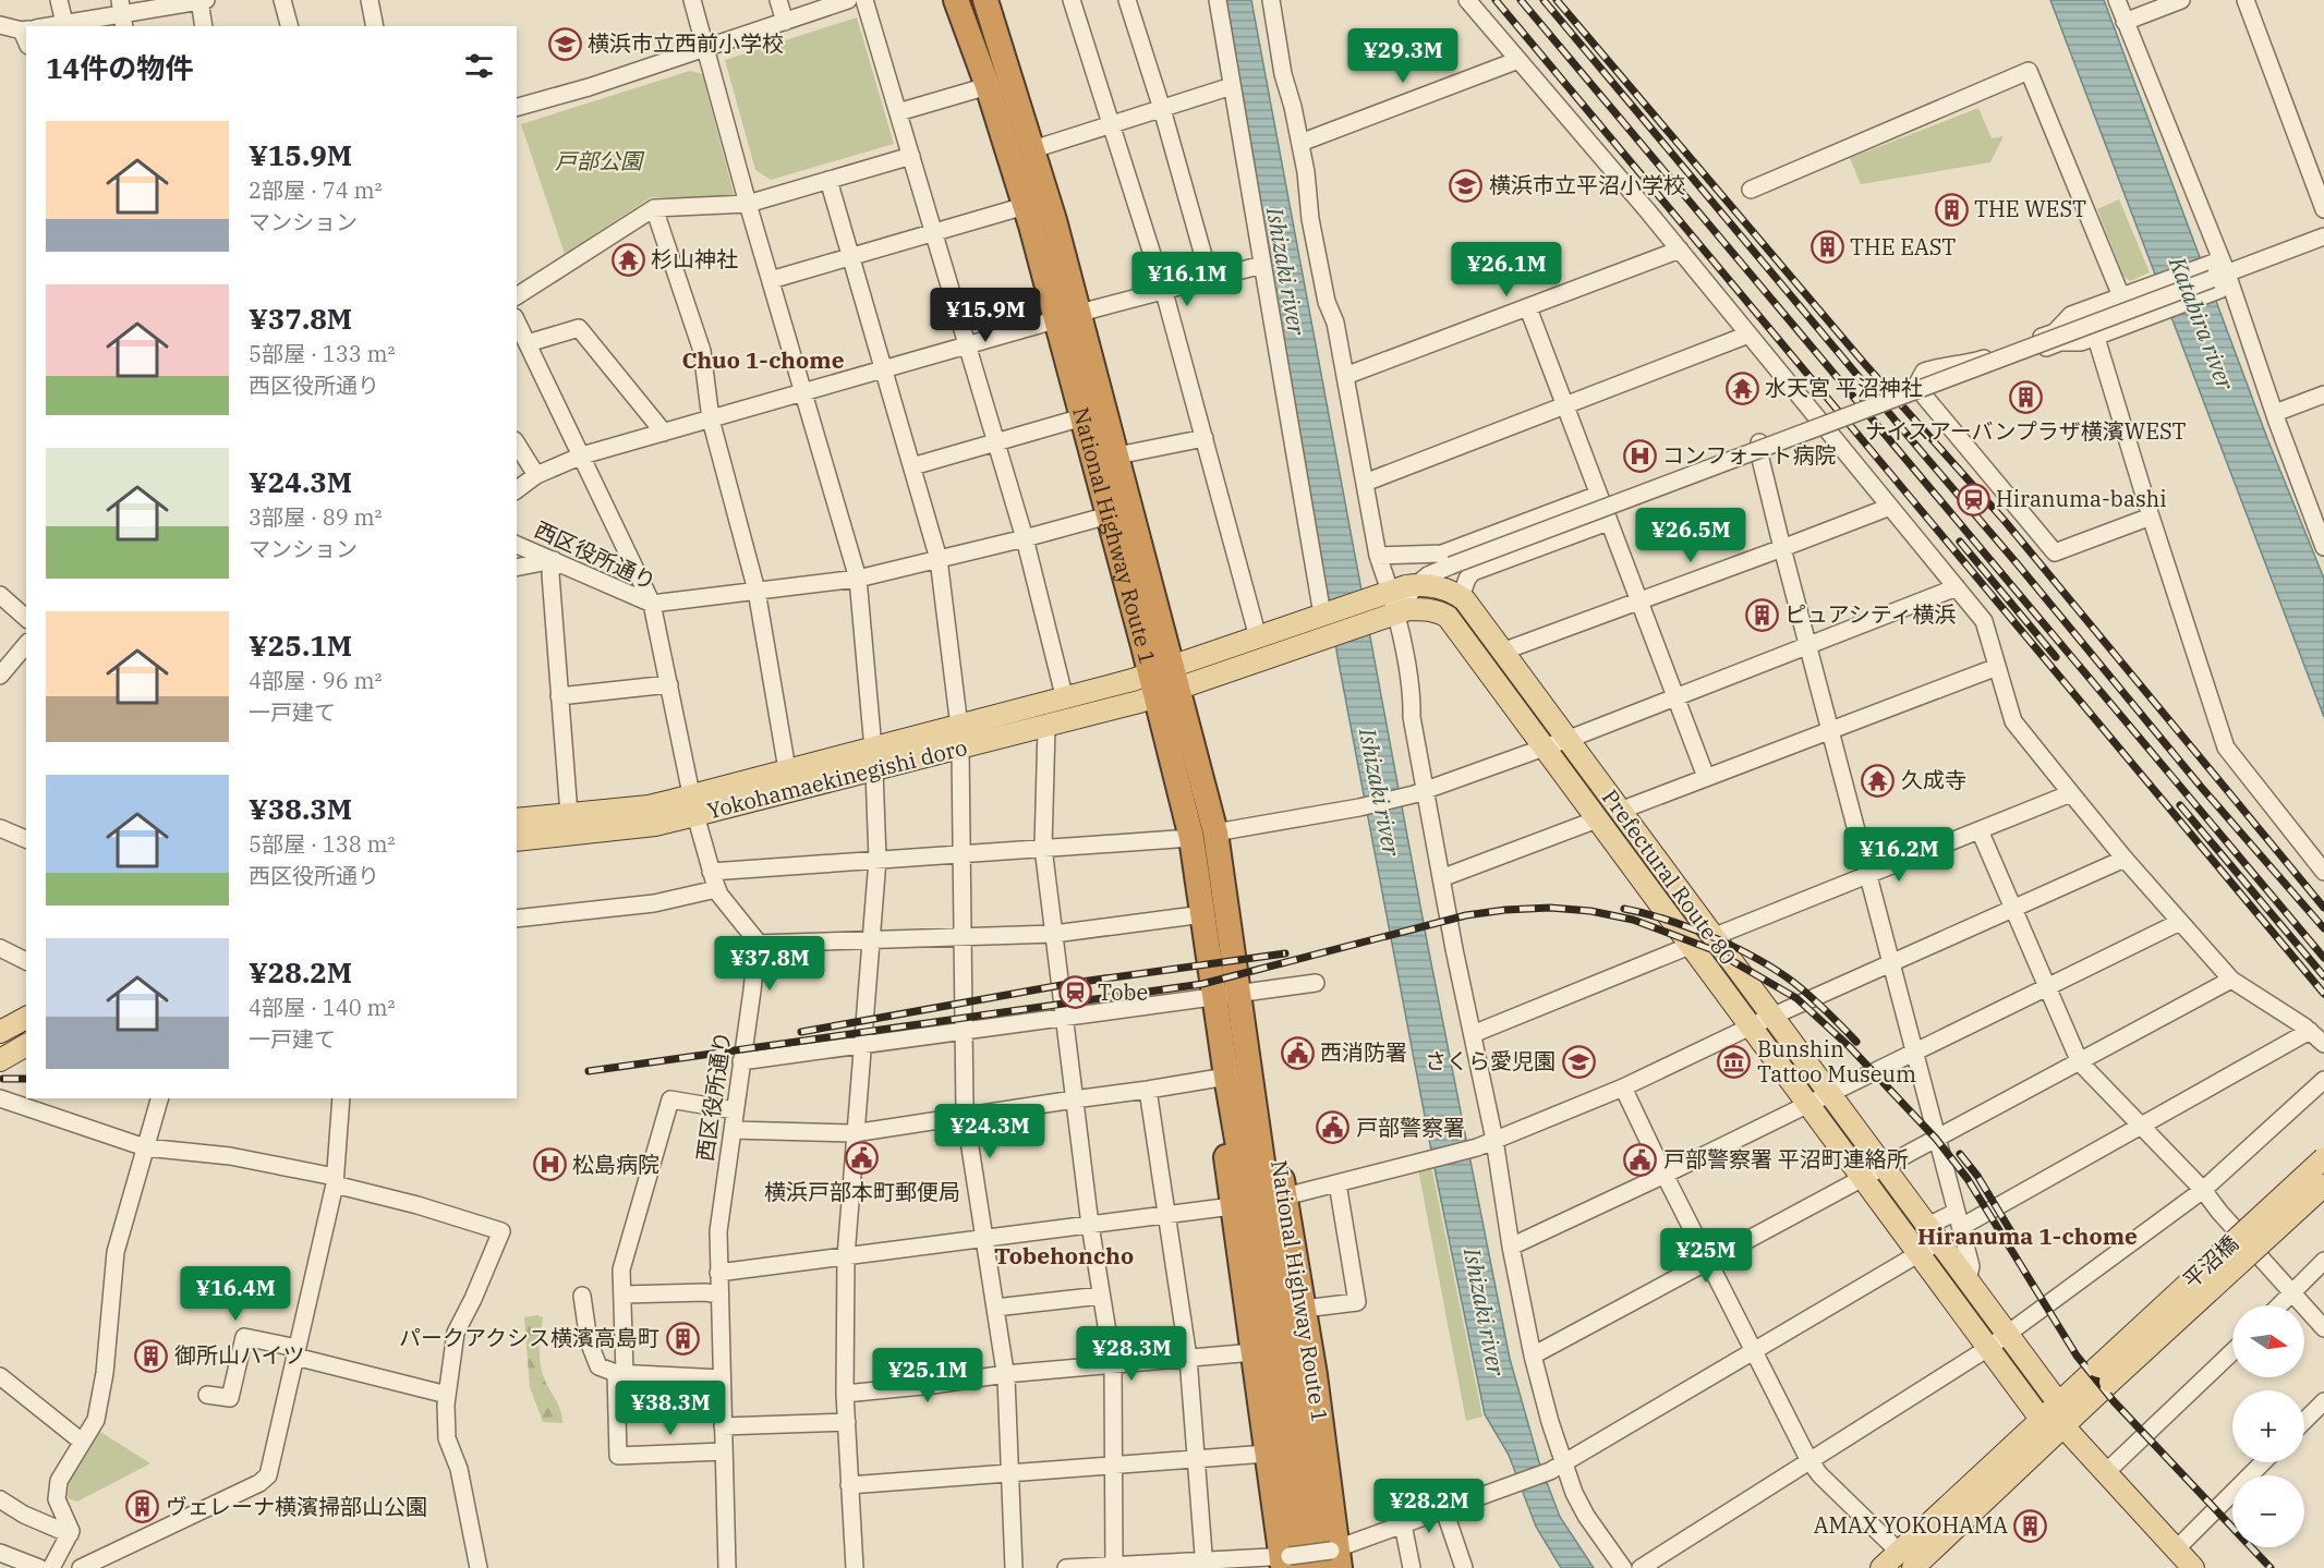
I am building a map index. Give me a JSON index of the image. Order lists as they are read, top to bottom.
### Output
{
  "streets": {
    "highway": ["National Highway Route 1"],
    "main road": ["Yokohamaekinegishi doro", "Prefectural Route 80", "平沼橋"],
    "street": ["西区役所通り"]
  },
  "crossings": [
    ["National Highway Route 1", "Yokohamaekinegishi doro"],
    ["National Highway Route 1", "Prefectural Route 80"],
    ["西区役所通り", "Yokohamaekinegishi doro"],
    ["Yokohamaekinegishi doro", "Prefectural Route 80"]
  ],
  "districts": ["Chuo 1-chome", "Hiranuma 1-chome", "Tobehoncho"],
  "water": ["Ishizaki river", "Katabira river"],
  "parks": ["戸部公園"],
  "places": {
    "school or university": ["横浜市立西前小学校", "横浜市立平沼小学校", "さくら愛児園"],
    "building": [
      "THE WEST",
      "THE EAST",
      "ナイスアーバンプラザ横濱WEST",
      "ピュアシティ横浜",
      "パークアクシス横濱高島町",
      "御所山ハイツ",
      "ヴェレーナ横濱掃部山公園",
      "AMAX YOKOHAMA"
    ],
    "temple": ["杉山神社", "水天宮 平沼神社", "久成寺"],
    "hospital": ["コンフォート病院", "松島病院"],
    "station": ["Hiranuma-bashi", "Tobe"],
    "public building": [
      "西消防署",
      "戸部警察署",
      "横浜戸部本町郵便局",
      "戸部警察署 平沼町連絡所"
    ],
    "museum": ["Bunshin Tattoo Museum"]
  },
  "north": "right",
  "page": {
    "heading": "14件の物件",
    "price": [
      "¥29.3M",
      "¥26.1M",
      "¥16.1M",
      "¥15.9M",
      "¥26.5M",
      "¥16.2M",
      "¥37.8M",
      "¥24.3M",
      "¥25M",
      "¥16.4M",
      "¥28.3M",
      "¥25.1M",
      "¥38.3M",
      "¥28.2M"
    ],
    "list": [
      {
        "name": "¥15.9M",
        "note": "2部屋 · 74 m² · マンション"
      },
      {
        "name": "¥37.8M",
        "note": "5部屋 · 133 m² · 西区役所通り"
      },
      {
        "name": "¥24.3M",
        "note": "3部屋 · 89 m² · マンション"
      },
      {
        "name": "¥25.1M",
        "note": "4部屋 · 96 m² · 一戸建て"
      },
      {
        "name": "¥38.3M",
        "note": "5部屋 · 138 m² · 西区役所通り"
      },
      {
        "name": "¥28.2M",
        "note": "4部屋 · 140 m² · 一戸建て"
      }
    ],
    "map_buttons": ["+", "−"]
  }
}
